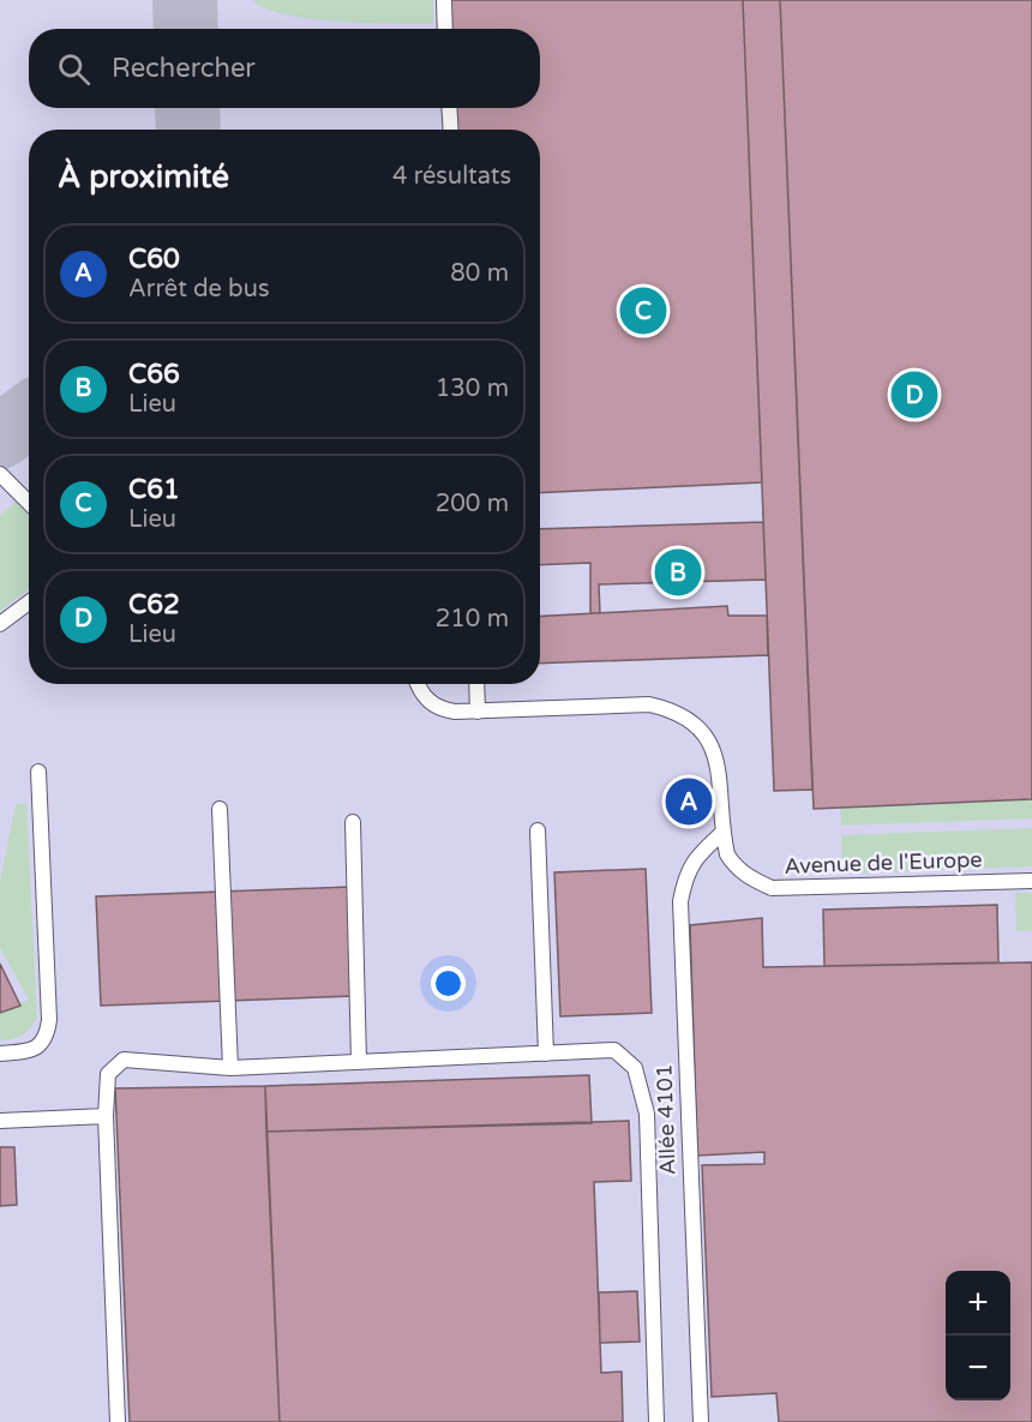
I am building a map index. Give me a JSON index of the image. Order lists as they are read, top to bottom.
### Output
{
  "streets": {
    "lane": ["Avenue de l'Europe", "Allée 4101"]
  },
  "crossings": [
    ["Avenue de l'Europe", "Allée 4101"]
  ],
  "page": {
    "search": "Rechercher",
    "heading": ["À proximité", "4 résultats"],
    "list": [
      {
        "mark": "A",
        "name": "C60",
        "note": "Arrêt de bus",
        "value": "80 m"
      },
      {
        "mark": "B",
        "name": "C66",
        "note": "Lieu",
        "value": "130 m"
      },
      {
        "mark": "C",
        "name": "C61",
        "note": "Lieu",
        "value": "200 m"
      },
      {
        "mark": "D",
        "name": "C62",
        "note": "Lieu",
        "value": "210 m"
      }
    ],
    "pins": [
      "C",
      "D",
      "B",
      "A"
    ],
    "map_buttons": ["+", "−"]
  }
}
